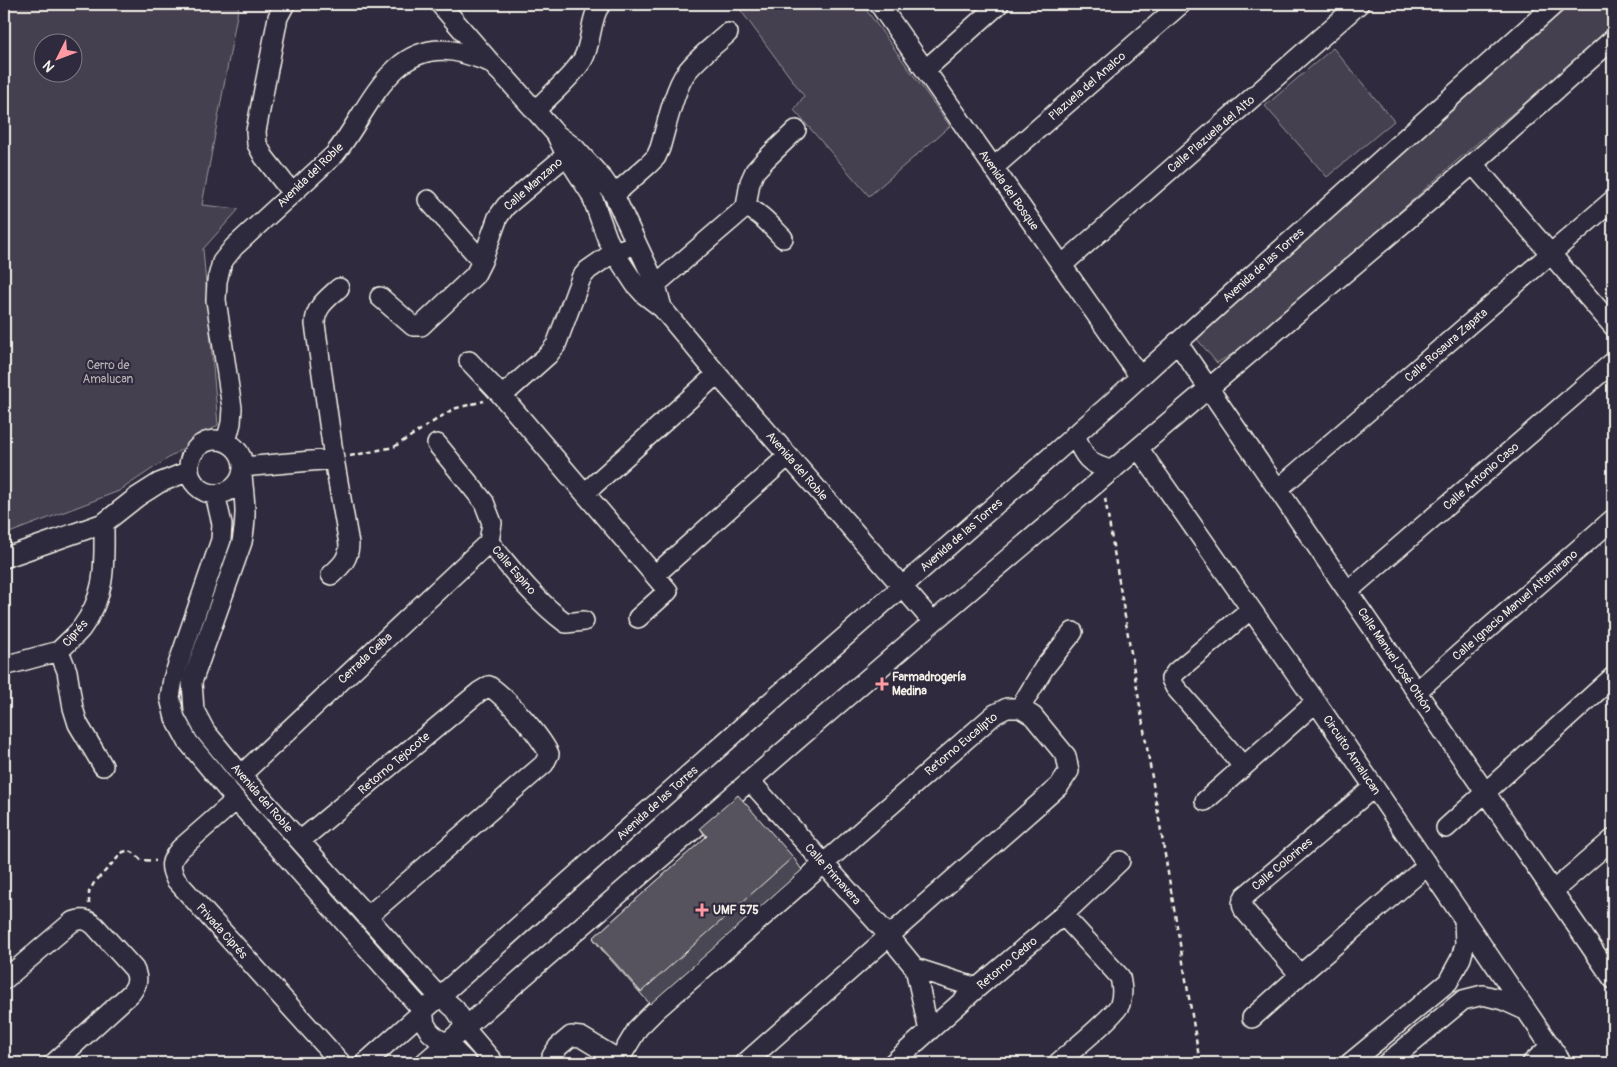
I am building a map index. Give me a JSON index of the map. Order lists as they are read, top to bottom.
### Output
{
  "streets": {
    "street": [
      "Plazuela del Analco",
      "Calle Plazuela del Alto",
      "Avenida del Roble",
      "Calle Manzano",
      "Avenida del Bosque",
      "Avenida de las Torres",
      "Calle Rosaura Zapata",
      "Calle Antonio Caso",
      "Calle Espino",
      "Calle Ignacio Manuel Altamirano",
      "Ciprés",
      "Cerrada Ceiba",
      "Calle Manuel José Othón",
      "Retorno Eucalipto",
      "Circuito Amalucan",
      "Retorno Tejocote",
      "Calle Colorines",
      "Calle Primavera",
      "Privada Ciprés",
      "Retorno Cedro"
    ]
  },
  "crossings": [
    ["Plazuela del Analco", "Avenida del Bosque"],
    ["Calle Plazuela del Alto", "Avenida del Bosque"],
    ["Avenida del Roble", "Calle Manzano"],
    ["Avenida del Roble", "Avenida de las Torres"],
    ["Avenida del Roble", "Cerrada Ceiba"],
    ["Avenida del Roble", "Retorno Tejocote"],
    ["Avenida del Bosque", "Avenida de las Torres"],
    ["Avenida de las Torres", "Calle Manuel José Othón"],
    ["Calle Rosaura Zapata", "Calle Manuel José Othón"],
    ["Calle Antonio Caso", "Calle Manuel José Othón"],
    ["Calle Espino", "Cerrada Ceiba"],
    ["Calle Ignacio Manuel Altamirano", "Calle Manuel José Othón"],
    ["Retorno Eucalipto", "Calle Primavera"],
    ["Circuito Amalucan", "Calle Colorines"],
    ["Calle Primavera", "Retorno Cedro"]
  ],
  "parks": ["Cerro de Amalucan"],
  "places": {
    "health": ["Farmadrogería Medina", "UMF 575"]
  },
  "north": "bottom left"
}
